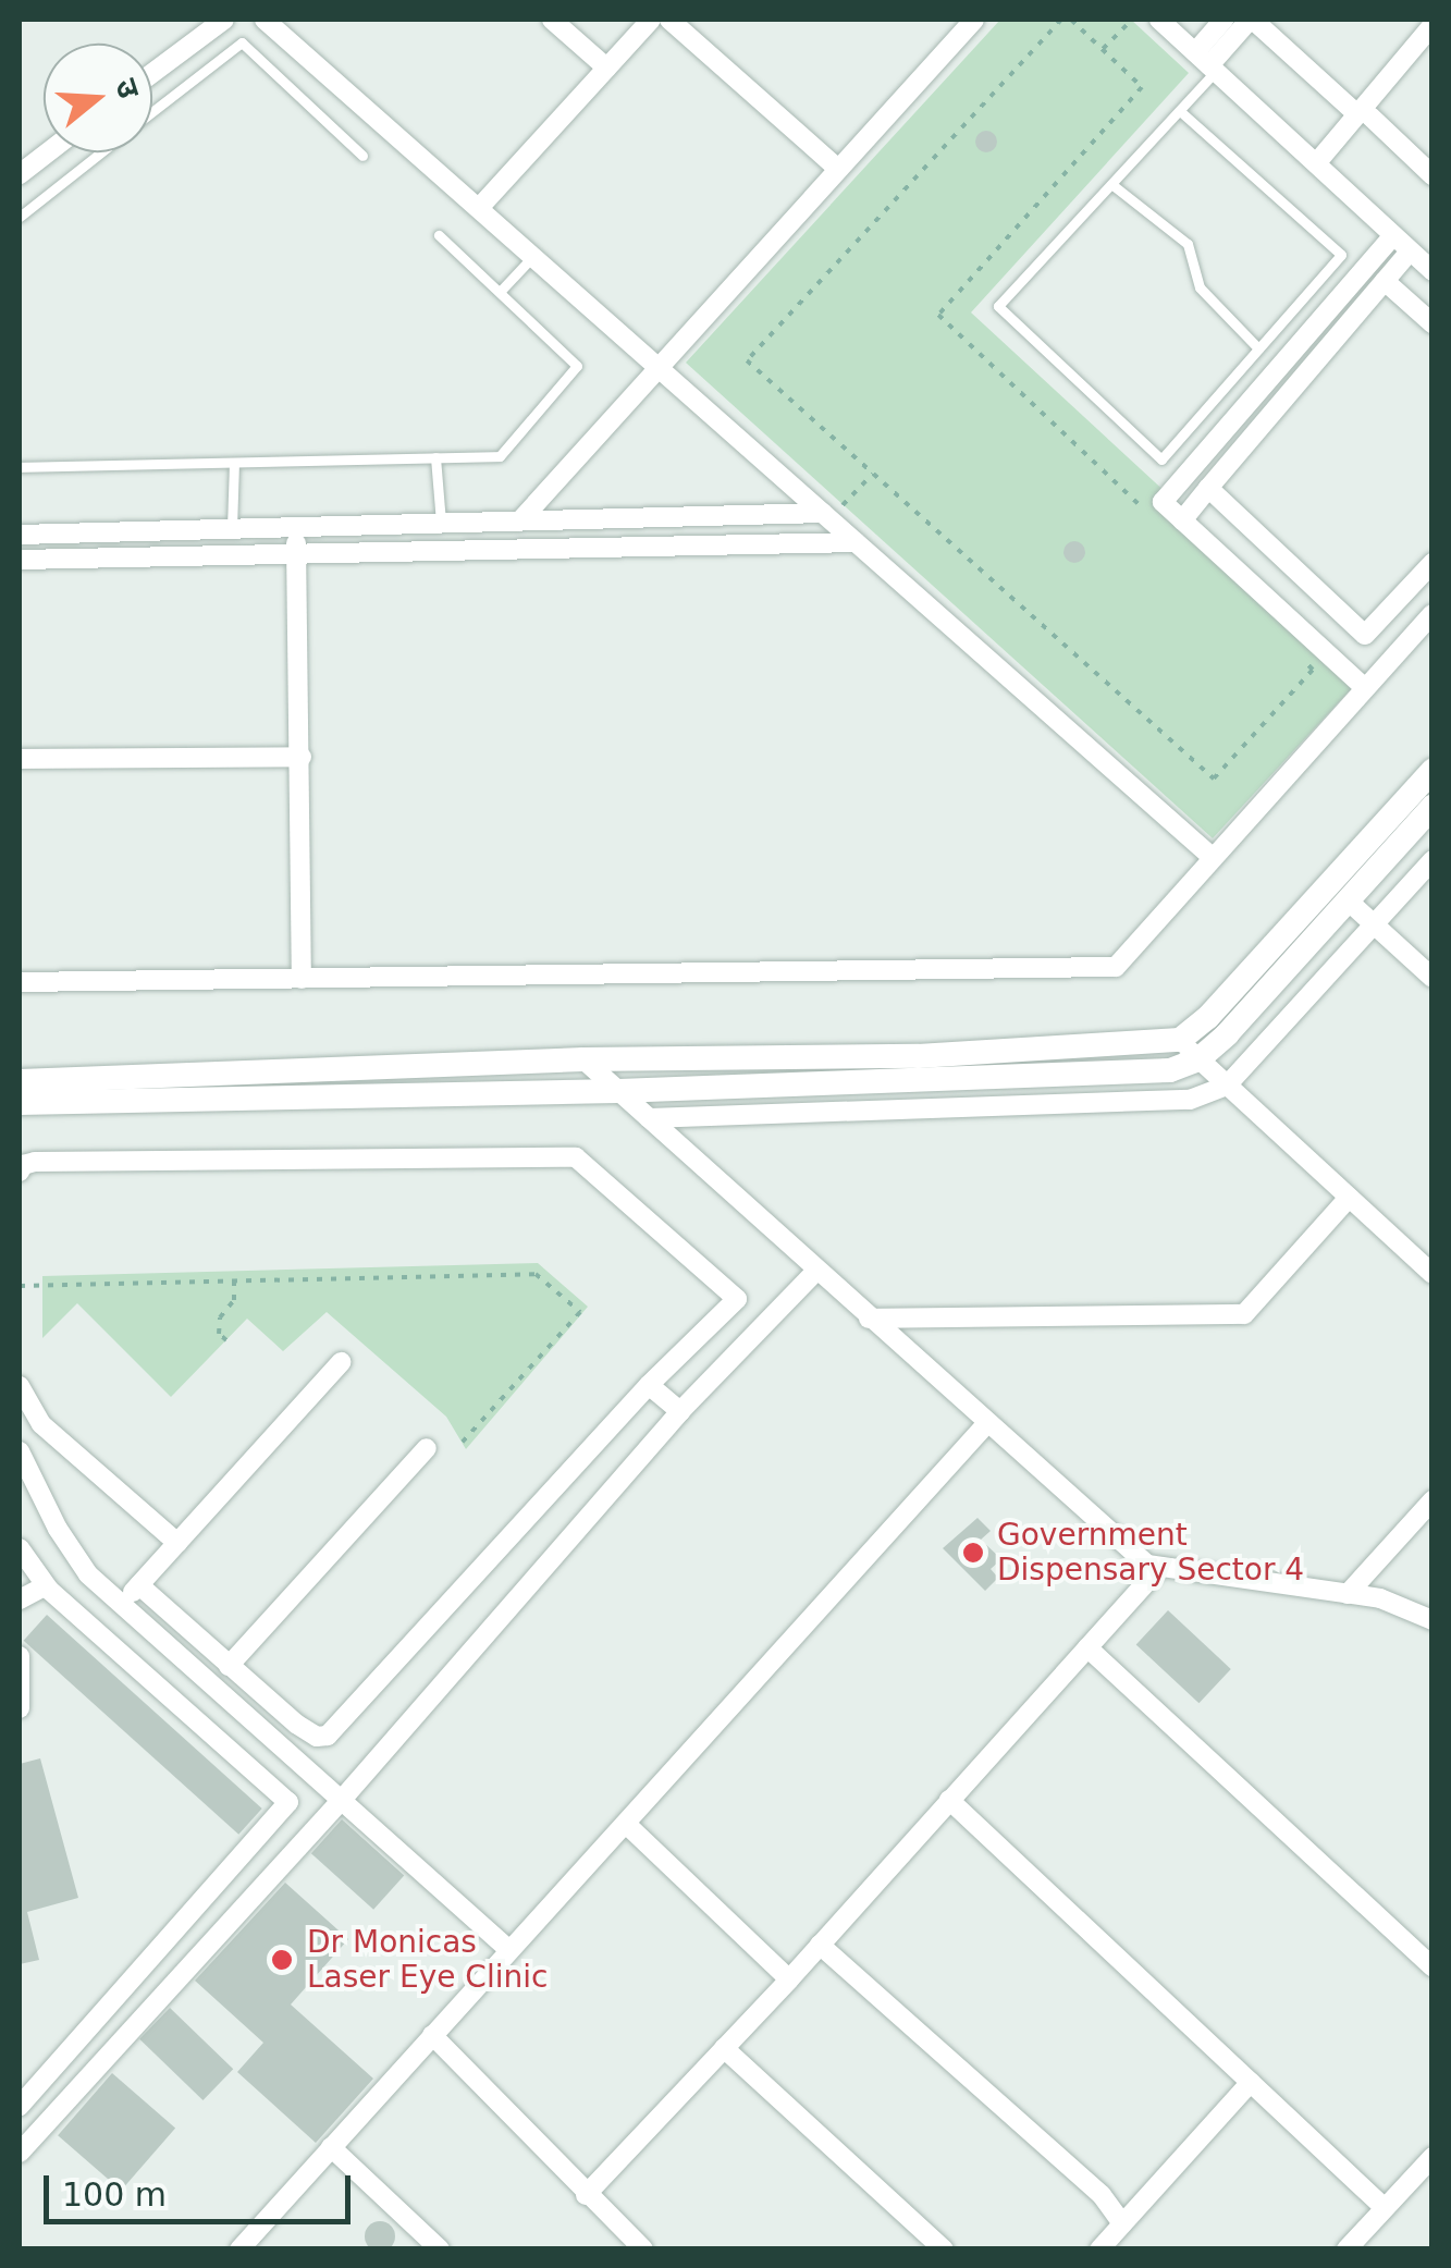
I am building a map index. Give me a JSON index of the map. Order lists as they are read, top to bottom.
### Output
{
  "places": ["Government Dispensary Sector 4", "Dr Monicas Laser Eye Clinic"],
  "scale_bar": "100 m",
  "north": "right"
}
